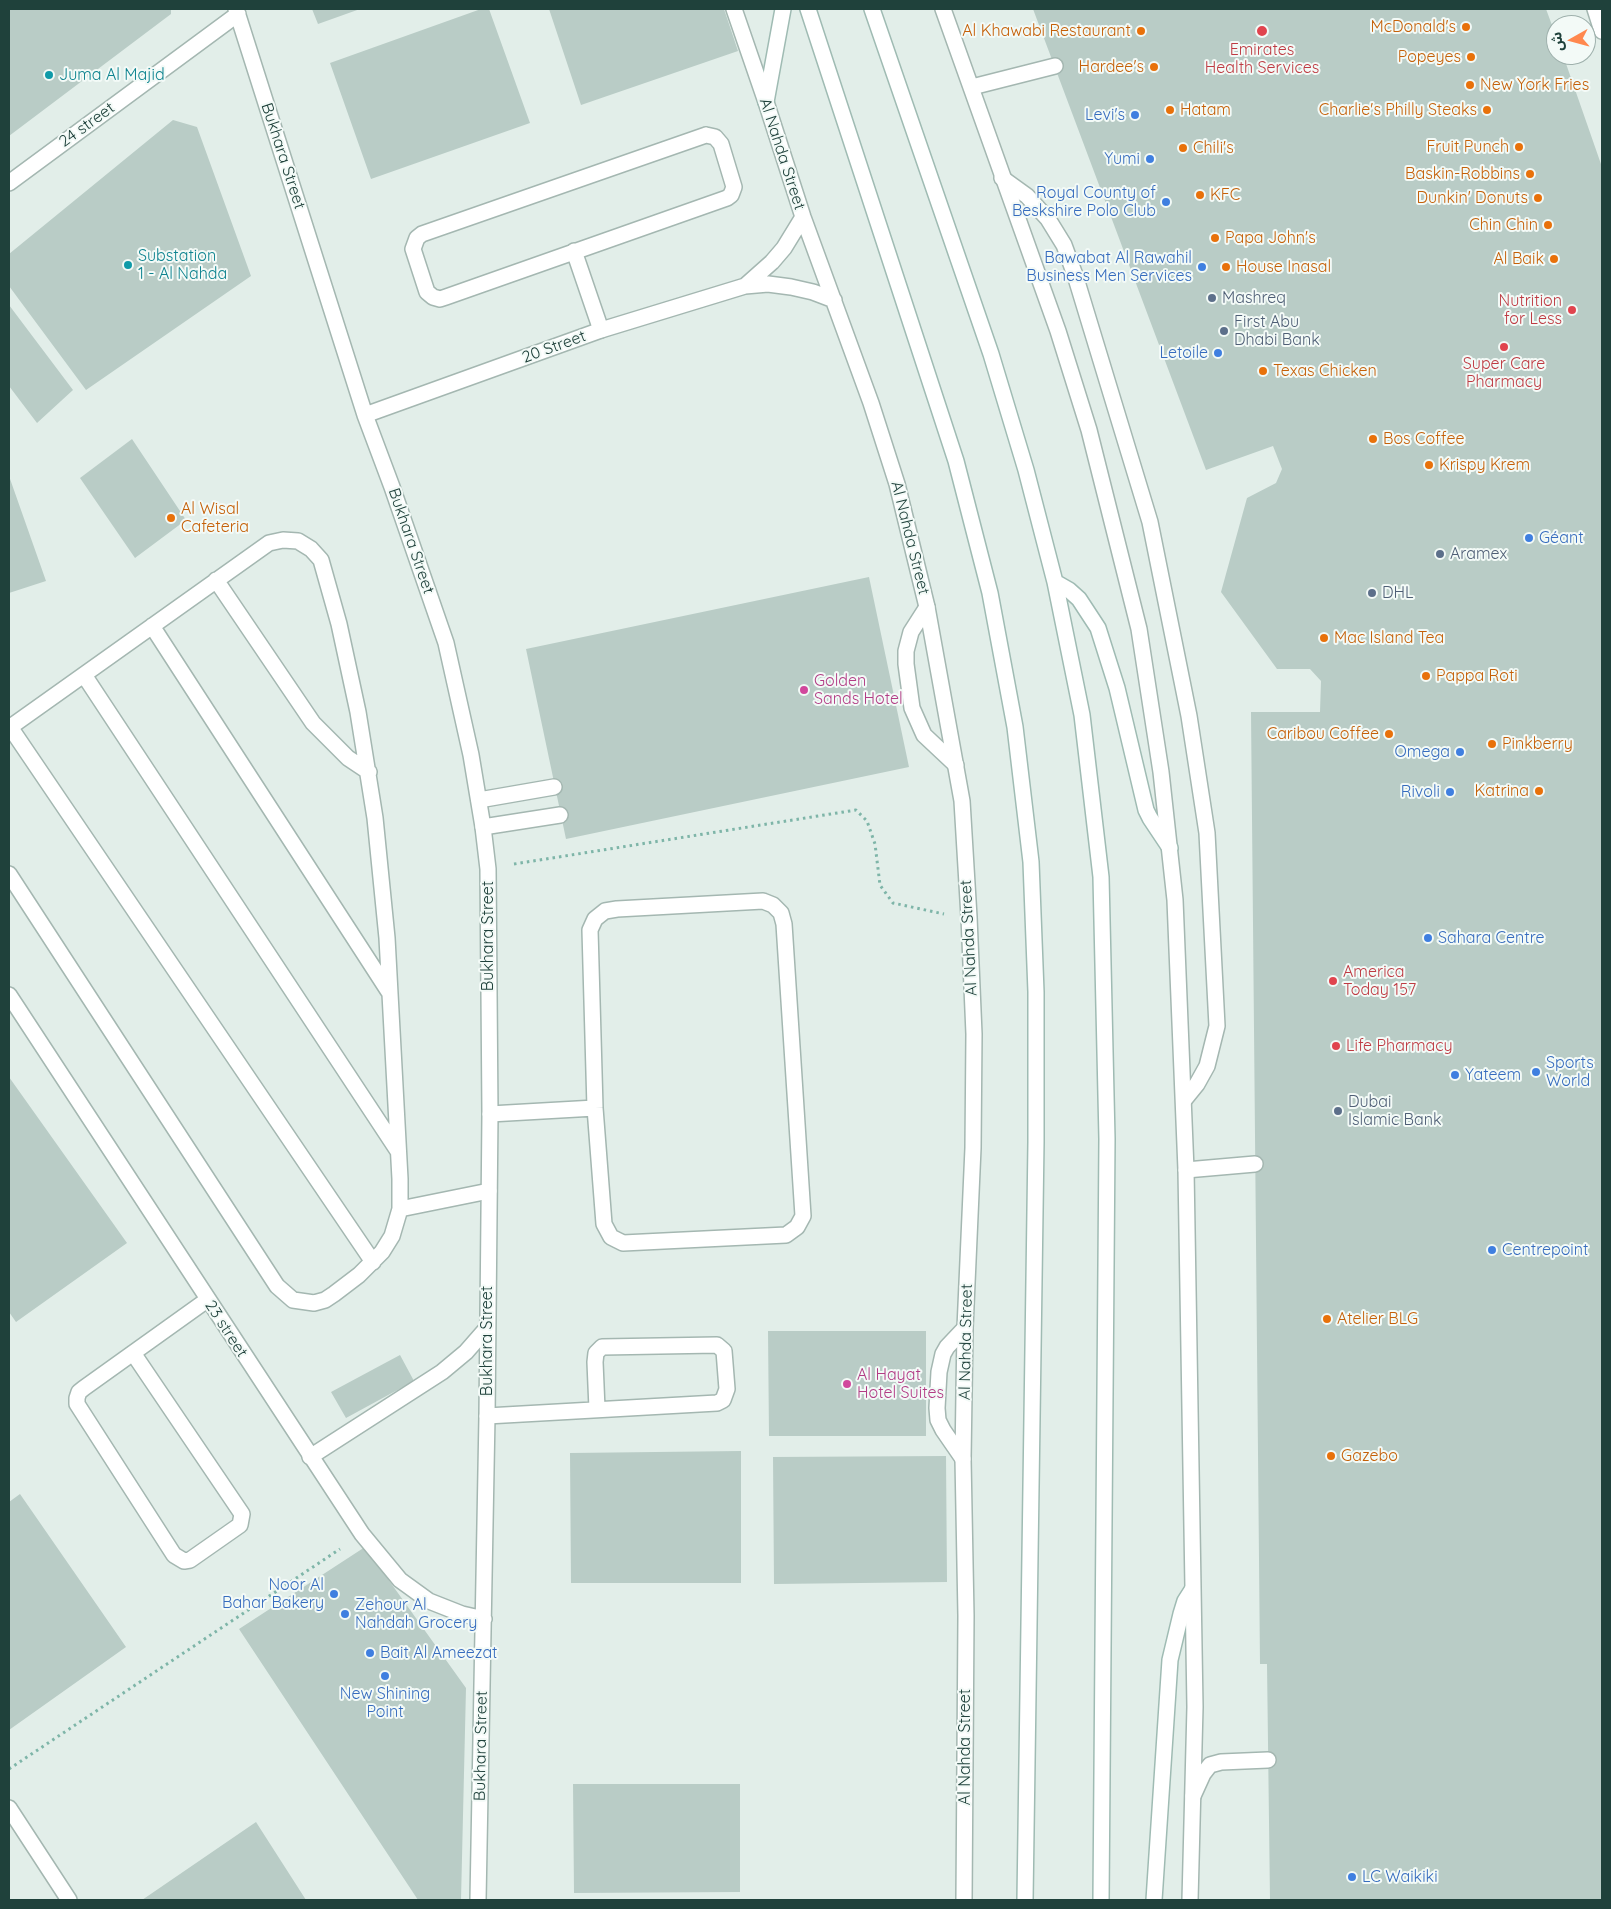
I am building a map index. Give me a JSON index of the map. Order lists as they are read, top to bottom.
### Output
{
  "streets": {
    "street": [
      "24 street",
      "Al Nahda Street",
      "Bukhara Street",
      "20 Street",
      "23 street"
    ]
  },
  "crossings": [
    ["24 street", "Bukhara Street"],
    ["Al Nahda Street", "20 Street"],
    ["Bukhara Street", "20 Street"],
    ["Bukhara Street", "23 street"]
  ],
  "places": [
    "McDonald's",
    "Al Khawabi Restaurant",
    "Emirates Health Services",
    "Popeyes",
    "Hardee's",
    "Juma Al Majid",
    "New York Fries",
    "Hatam",
    "Charlie's Philly Steaks",
    "Levi's",
    "Fruit Punch",
    "Chili's",
    "Yumi",
    "Baskin-Robbins",
    "KFC",
    "Dunkin' Donuts",
    "Royal County of Beskshire Polo Club",
    "Chin Chin",
    "Papa John's",
    "Al Baik",
    "Substation 1 - Al Nahda",
    "Bawabat Al Rawahil Business Men Services",
    "House Inasal",
    "Mashreq",
    "Nutrition for Less",
    "First Abu Dhabi Bank",
    "Super Care Pharmacy",
    "Letoile",
    "Texas Chicken",
    "Bos Coffee",
    "Krispy Krem",
    "Al Wisal Cafeteria",
    "Géant",
    "Aramex",
    "DHL",
    "Mac Island Tea",
    "Pappa Roti",
    "Golden Sands Hotel",
    "Caribou Coffee",
    "Pinkberry",
    "Omega",
    "Katrina",
    "Rivoli",
    "Sahara Centre",
    "America Today 157",
    "Life Pharmacy",
    "Sports World",
    "Yateem",
    "Dubai Islamic Bank",
    "Centrepoint",
    "Atelier BLG",
    "Al Hayat Hotel Suites",
    "Gazebo",
    "Noor Al Bahar Bakery",
    "Zehour Al Nahdah Grocery",
    "Bait Al Ameezat",
    "New Shining Point",
    "LC Waikiki"
  ],
  "north": "left"
}
